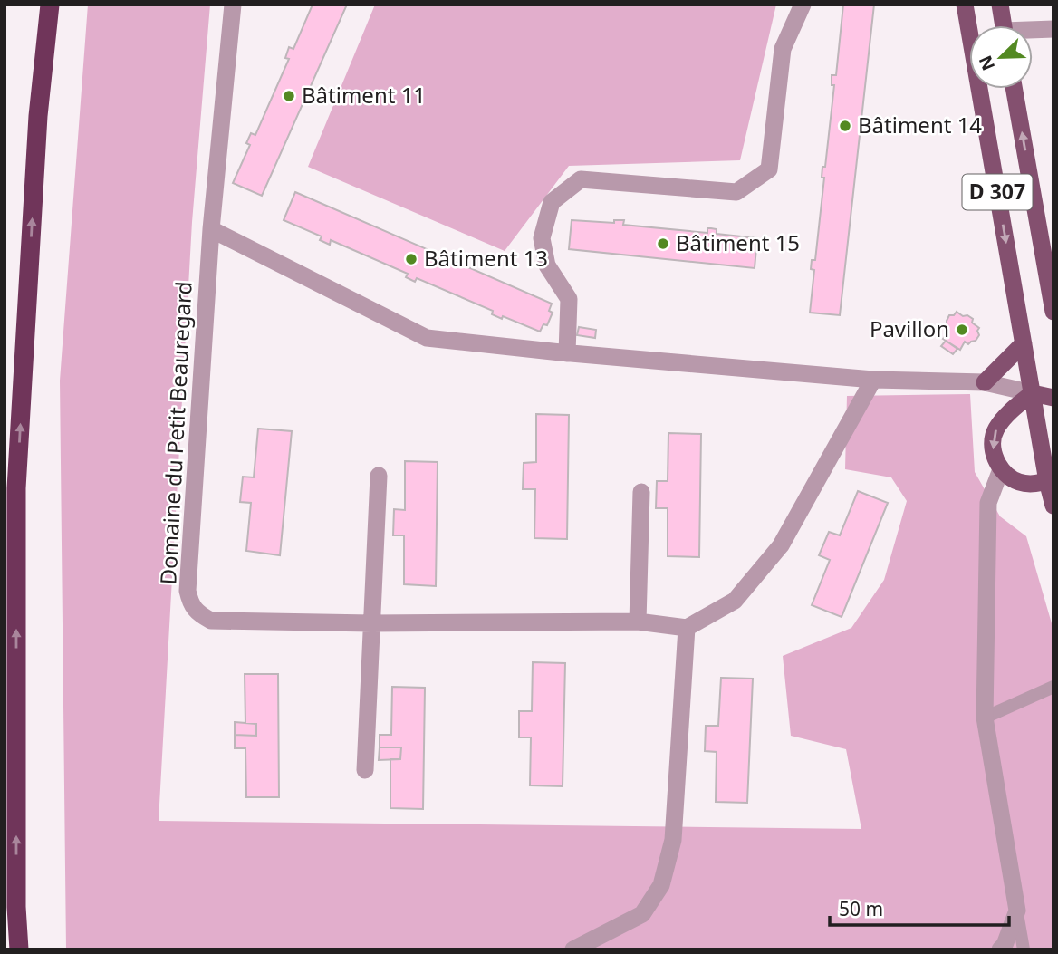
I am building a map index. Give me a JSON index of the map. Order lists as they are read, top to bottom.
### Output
{
  "streets": {
    "main road": ["D 307"],
    "street": ["Domaine du Petit Beauregard"]
  },
  "places": [
    "Bâtiment 11",
    "Bâtiment 14",
    "Bâtiment 15",
    "Bâtiment 13",
    "Pavillon"
  ],
  "scale_bar": "50 m",
  "north": "bottom left"
}
